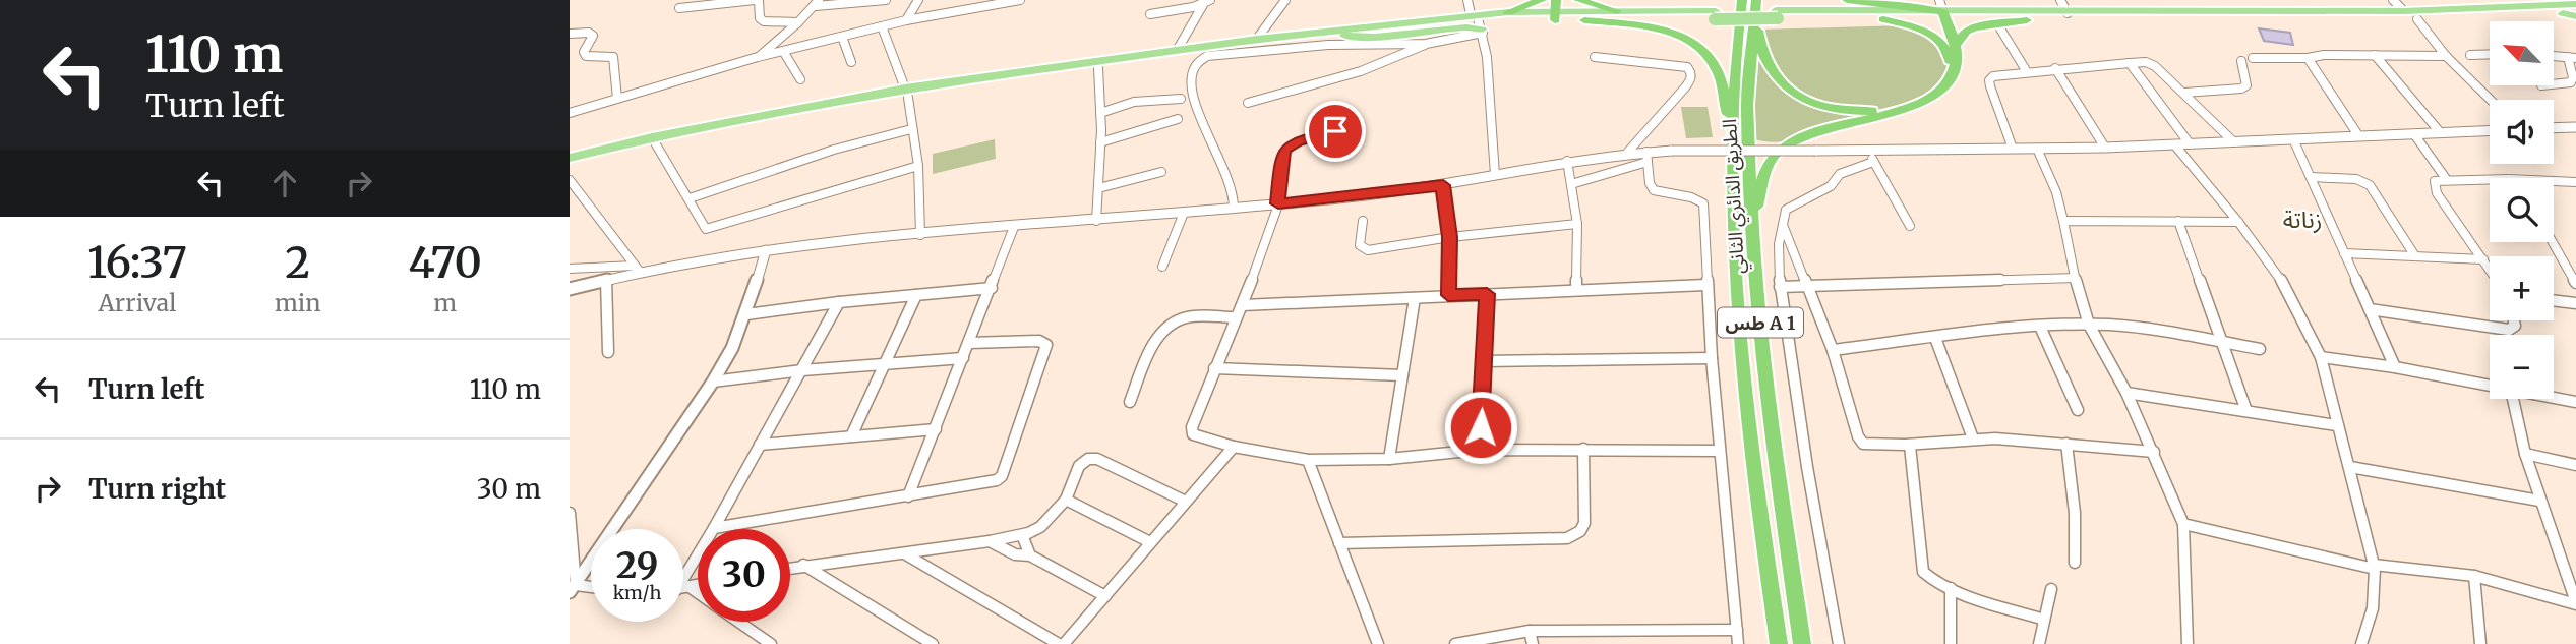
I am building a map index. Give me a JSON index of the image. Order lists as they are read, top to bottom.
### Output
{
  "streets": {
    "highway": ["الطريق الدائري الثاني", "طس A 1"]
  },
  "districts": ["زناتة"],
  "north": "top left",
  "page": {
    "turn": ["110 m", "Turn left"],
    "map_buttons": ["+", "−"],
    "eta": [
      "16:37",
      "Arrival",
      "2",
      "min",
      "470",
      "m"
    ],
    "list": [
      {
        "name": "Turn left",
        "value": "110 m"
      },
      {
        "name": "Turn right",
        "value": "30 m"
      }
    ],
    "speed": "29 km/h",
    "limit": "30"
  }
}
